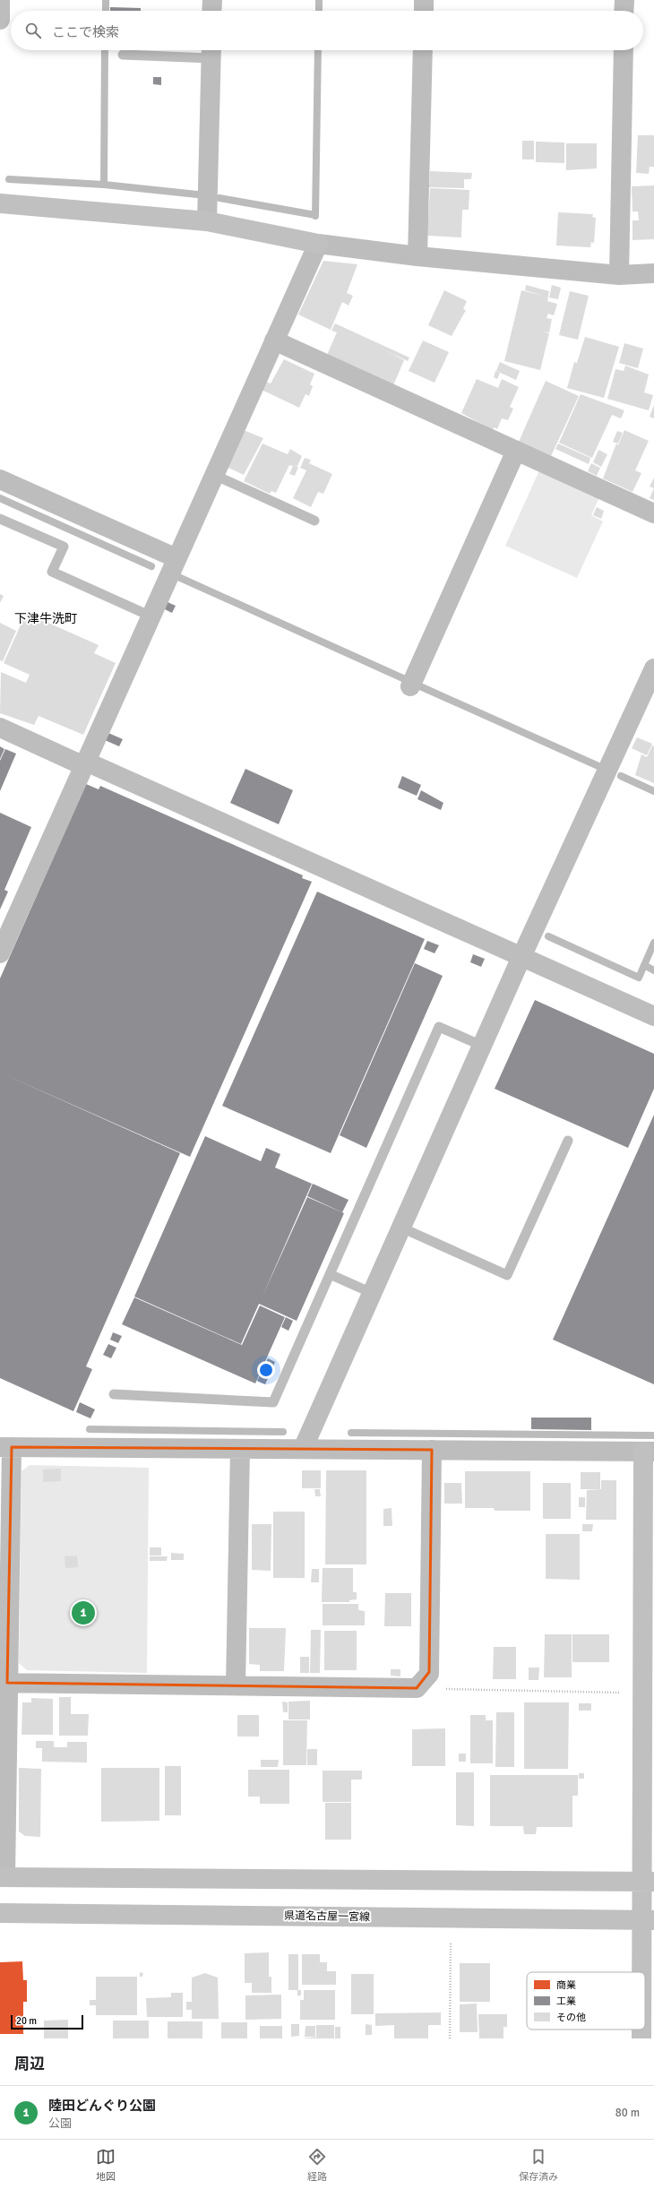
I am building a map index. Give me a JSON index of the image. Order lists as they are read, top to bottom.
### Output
{
  "streets": {
    "main road": ["県道名古屋一宮線"]
  },
  "districts": ["下津牛洗町"],
  "legend": ["商業", "工業", "その他"],
  "scale_bar": "20 m",
  "page": {
    "search": "ここで検索",
    "pins": "1",
    "scale": "20 m",
    "heading": "周辺",
    "list": [
      {
        "mark": "1",
        "name": "陸田どんぐり公園",
        "note": "公園",
        "value": "80 m"
      }
    ],
    "nav": ["地図", "経路", "保存済み"]
  }
}
